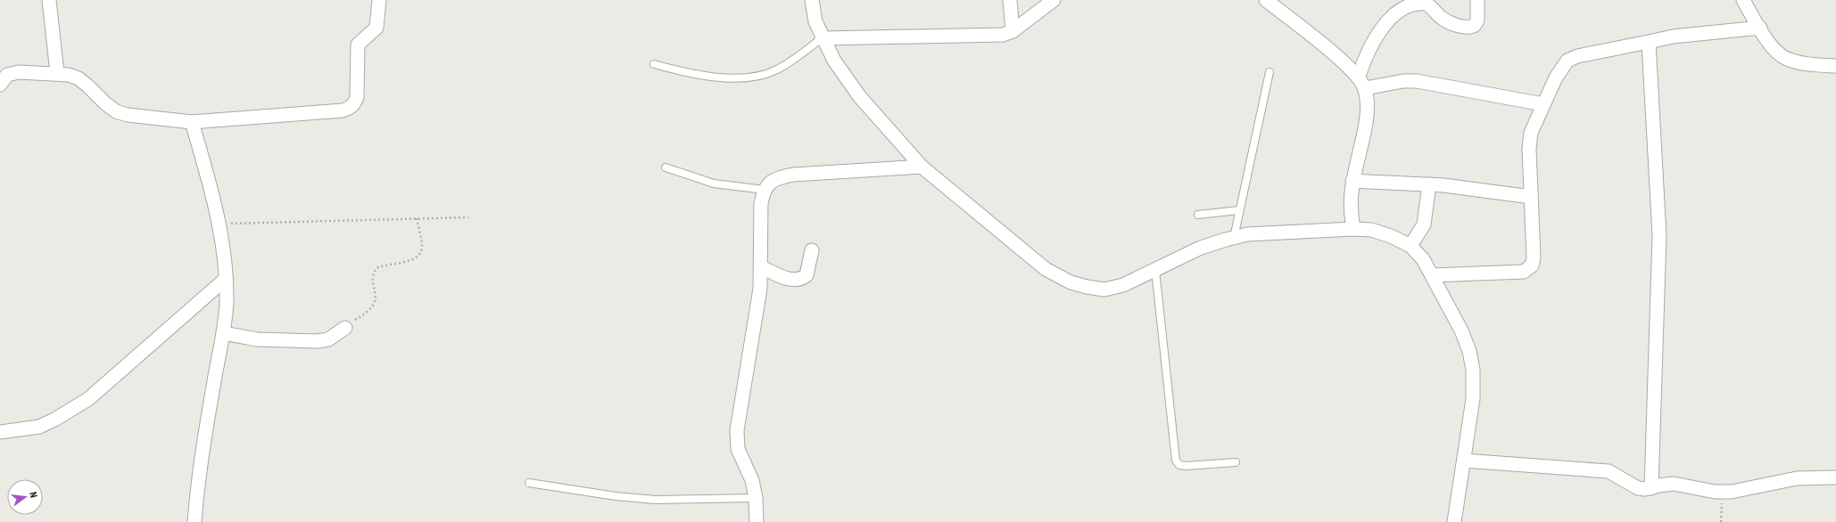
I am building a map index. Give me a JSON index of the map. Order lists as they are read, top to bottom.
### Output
{
  "north": "right"
}
